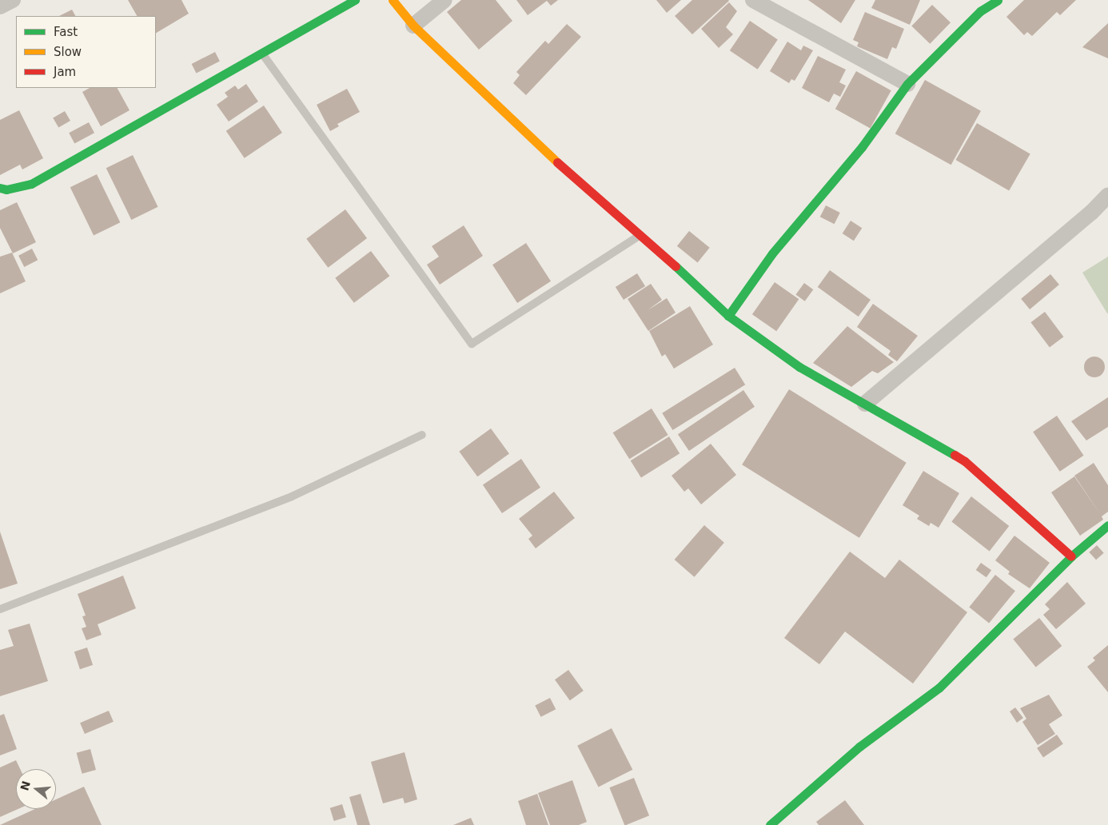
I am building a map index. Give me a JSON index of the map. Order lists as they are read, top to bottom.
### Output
{
  "legend": ["Fast", "Slow", "Jam"],
  "north": "left"
}
